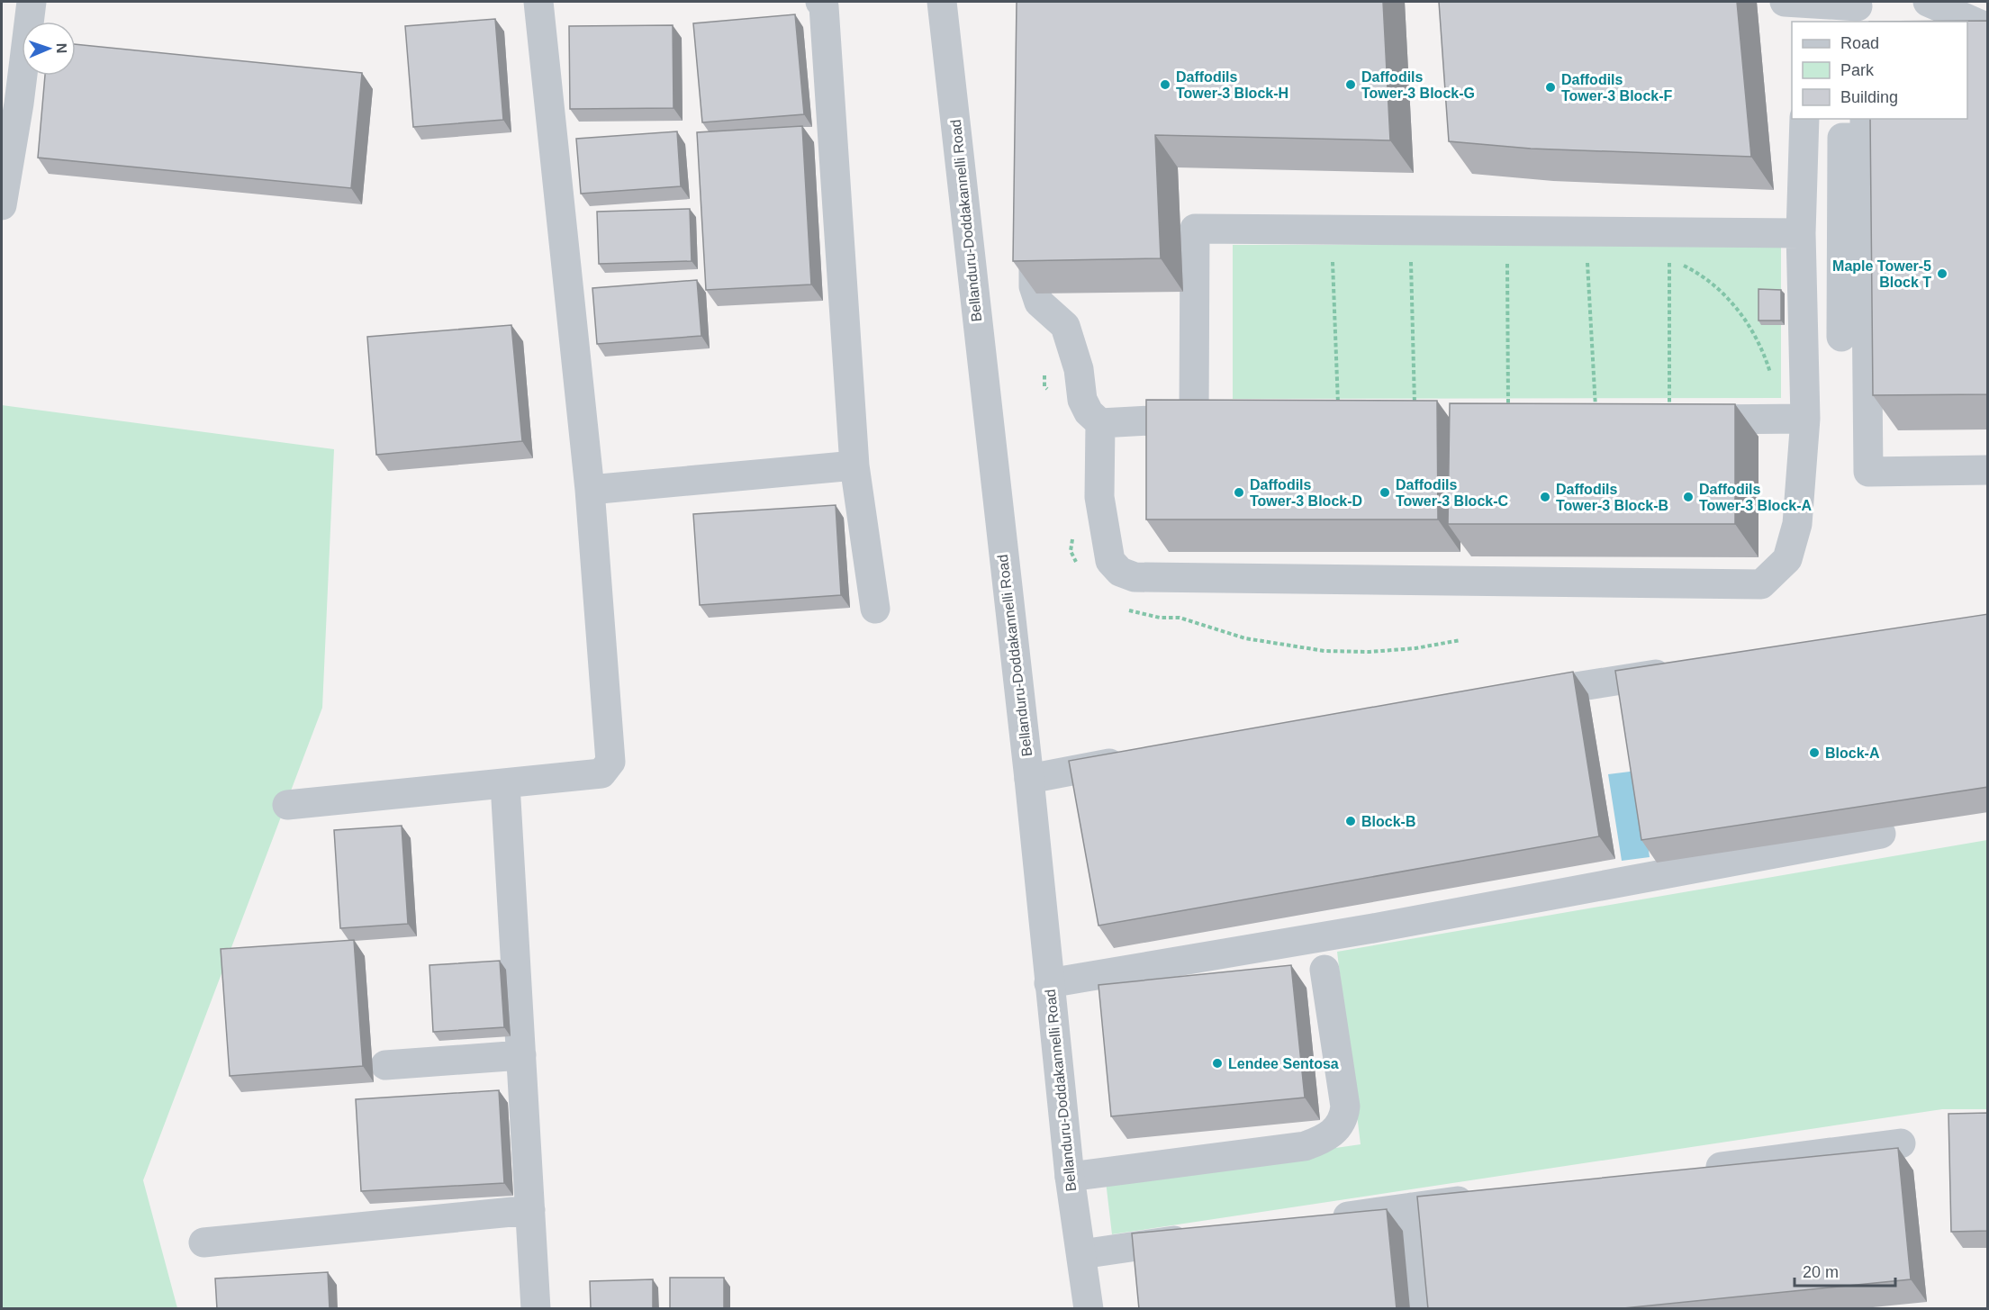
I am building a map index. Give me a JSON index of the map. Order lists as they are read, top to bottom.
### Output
{
  "streets": {
    "street": ["Bellanduru-Doddakannelli Road"]
  },
  "places": [
    "Daffodils Tower-3 Block-H",
    "Daffodils Tower-3 Block-G",
    "Daffodils Tower-3 Block-F",
    "Maple Tower-5 Block T",
    "Daffodils Tower-3 Block-D",
    "Daffodils Tower-3 Block-C",
    "Daffodils Tower-3 Block-B",
    "Daffodils Tower-3 Block-A",
    "Block-A",
    "Block-B",
    "Lendee Sentosa"
  ],
  "legend": ["Road", "Park", "Building"],
  "scale_bar": "20 m",
  "north": "right"
}
